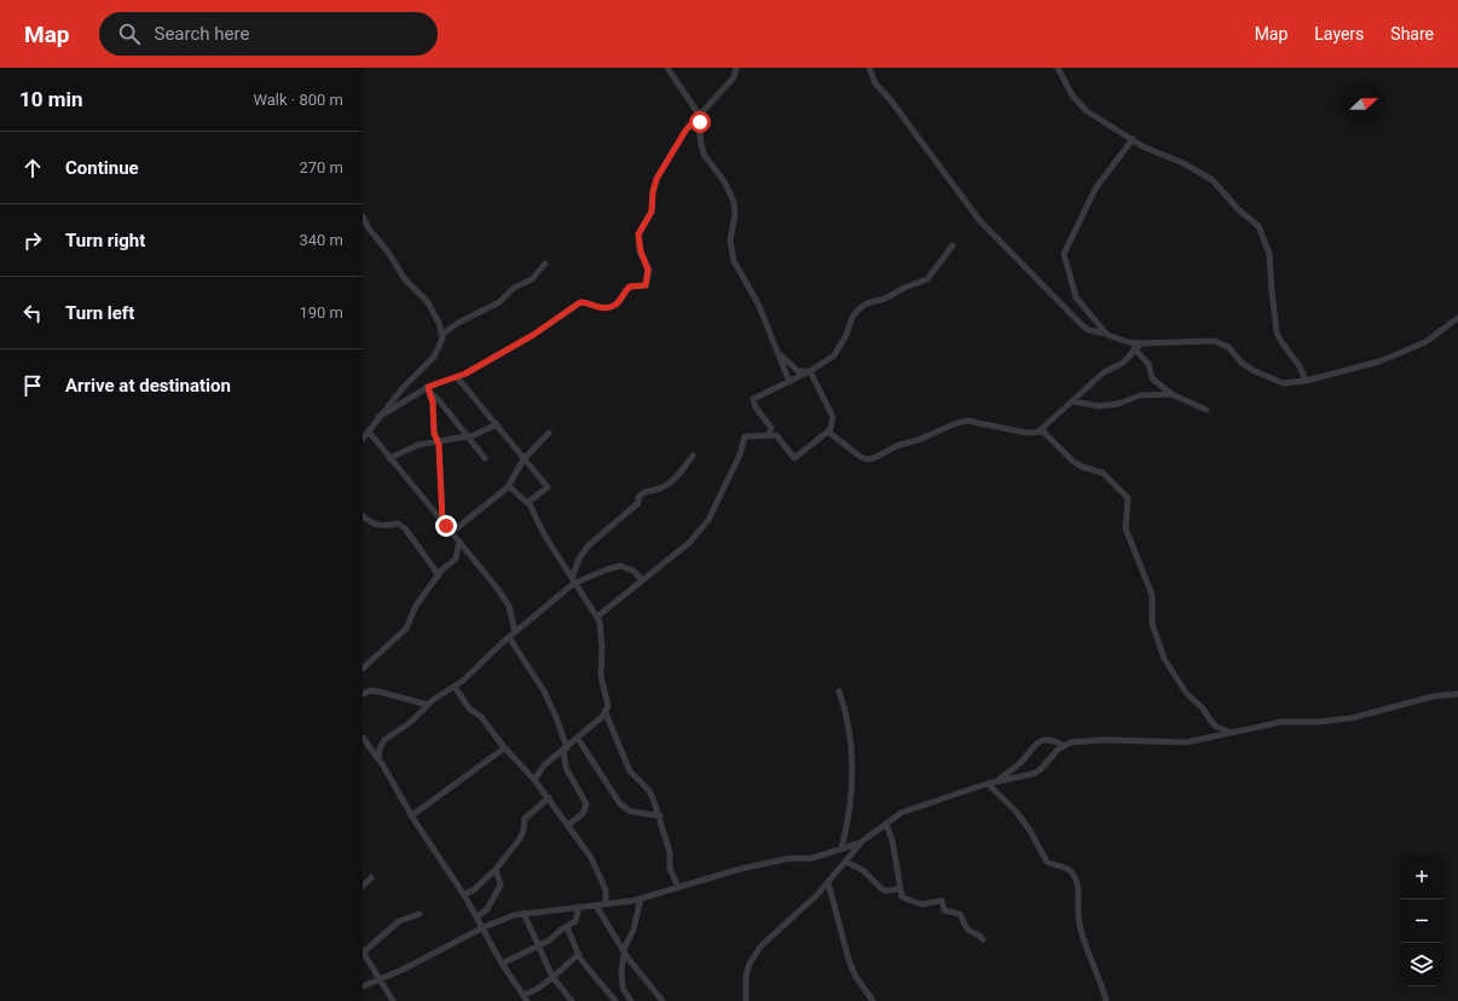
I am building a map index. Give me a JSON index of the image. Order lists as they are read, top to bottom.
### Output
{
  "north": "right",
  "page": {
    "header": "Map",
    "search": "Search here",
    "nav": ["Map", "Layers", "Share"],
    "heading": ["10 min", "Walk · 800 m"],
    "list": [
      ["Continue", "270 m"],
      ["Turn right", "340 m"],
      ["Turn left", "190 m"],
      "Arrive at destination"
    ],
    "map_buttons": ["+", "−"]
  }
}
